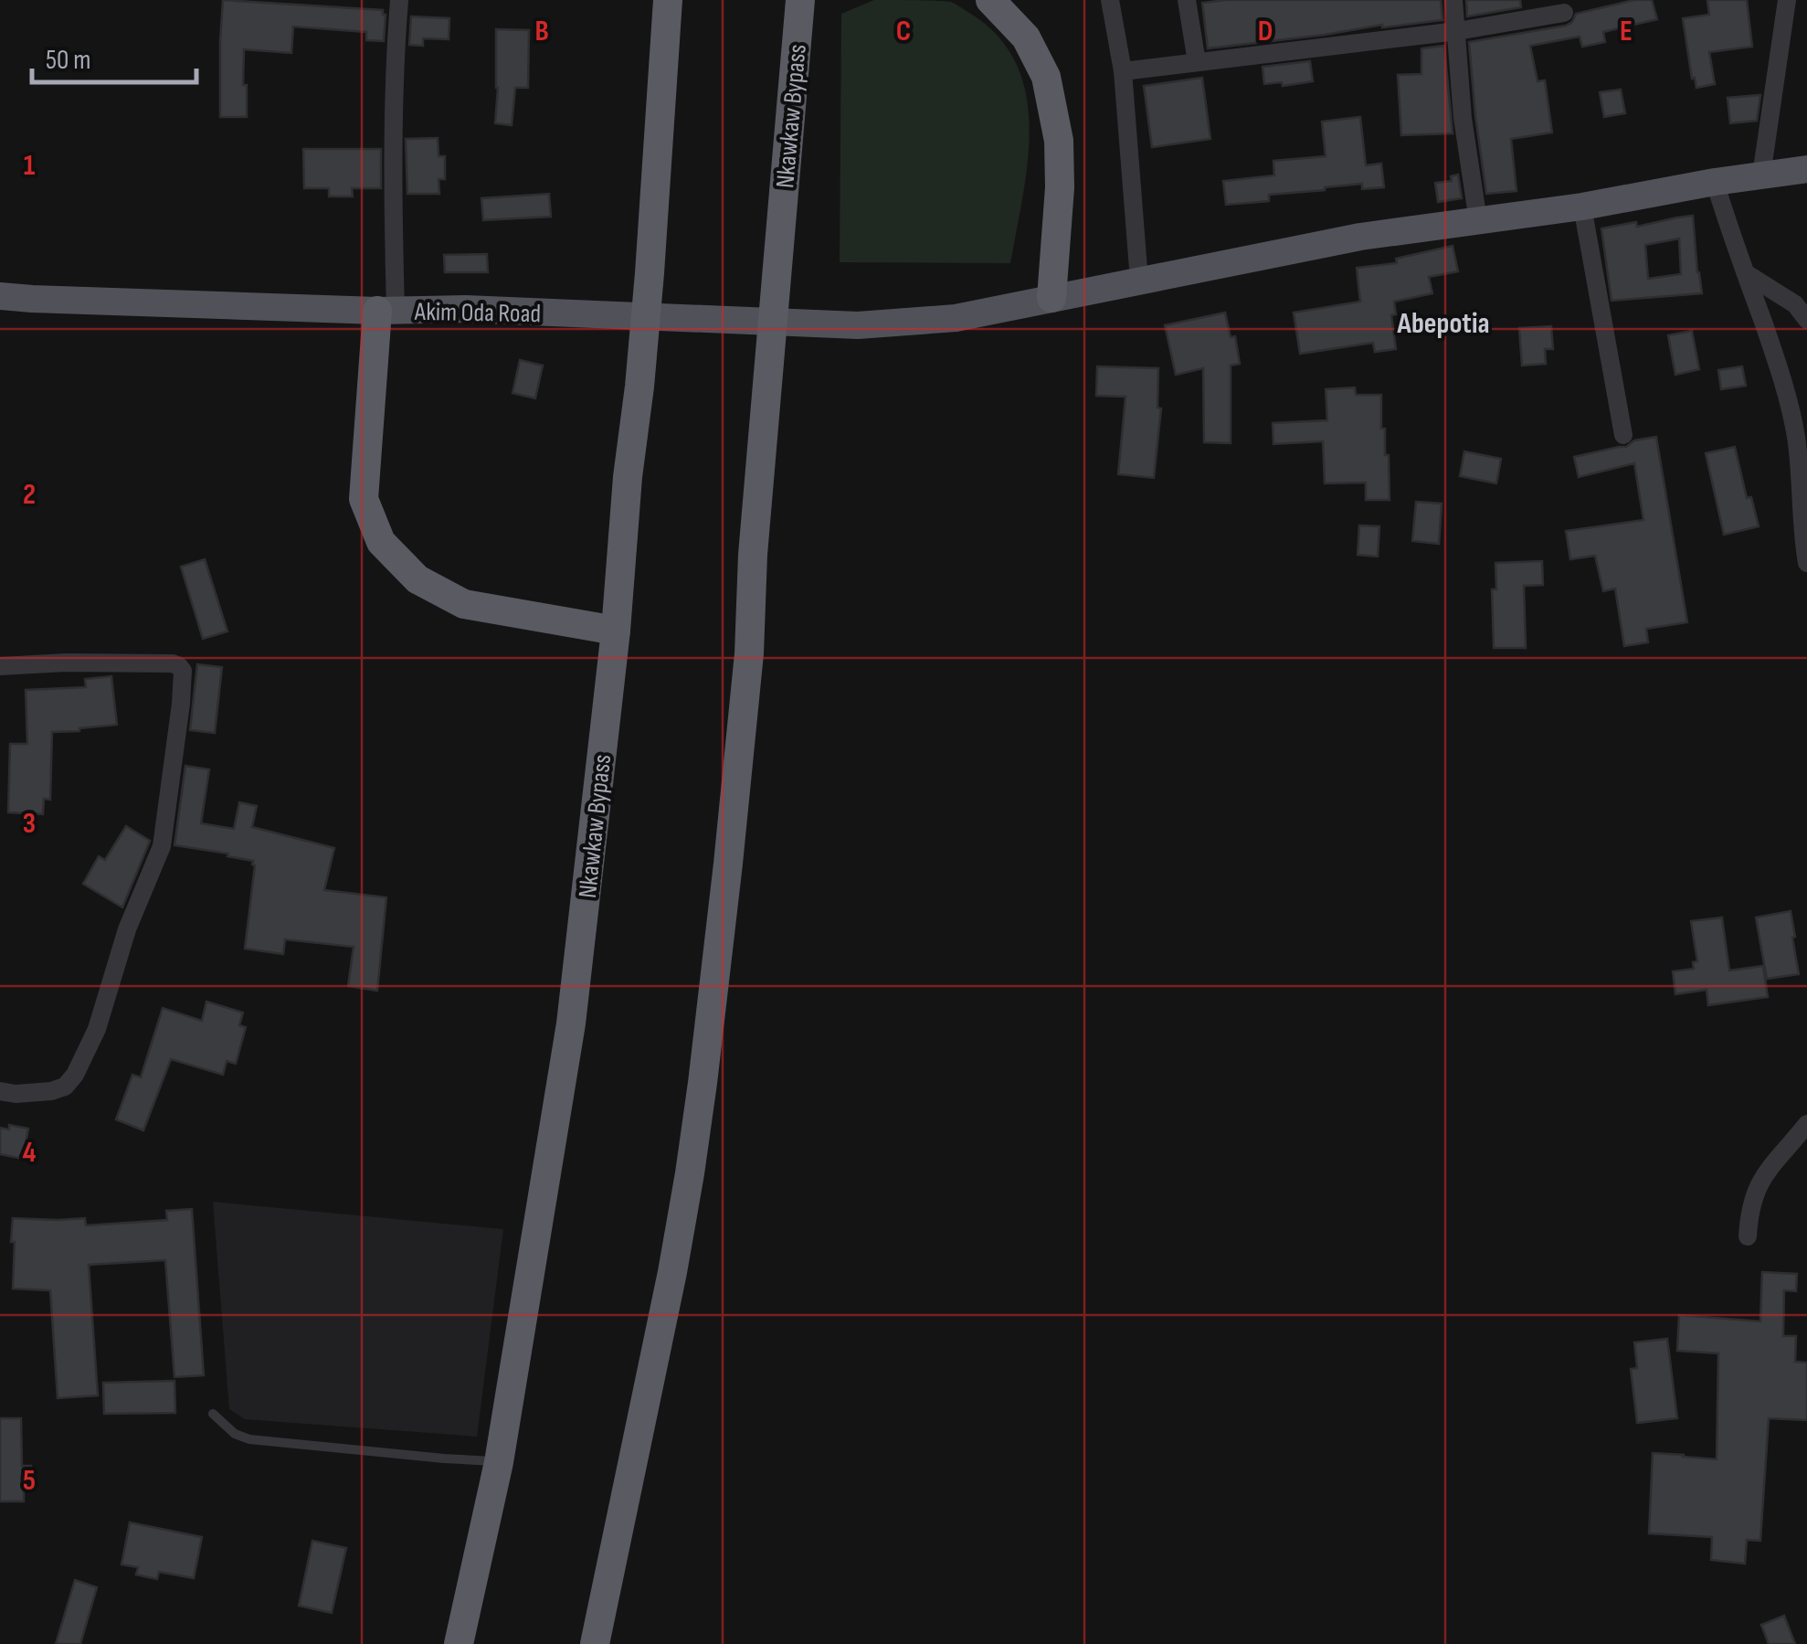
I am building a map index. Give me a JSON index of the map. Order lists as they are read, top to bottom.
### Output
{
  "streets": {
    "highway": ["Nkawkaw Bypass"],
    "main road": ["Akim Oda Road"]
  },
  "districts": ["Abepotia"],
  "scale_bar": "50 m",
  "grid": {
    "columns": [
      "B",
      "C",
      "D",
      "E"
    ],
    "rows": [
      "1",
      "2",
      "3",
      "4",
      "5"
    ]
  }
}
